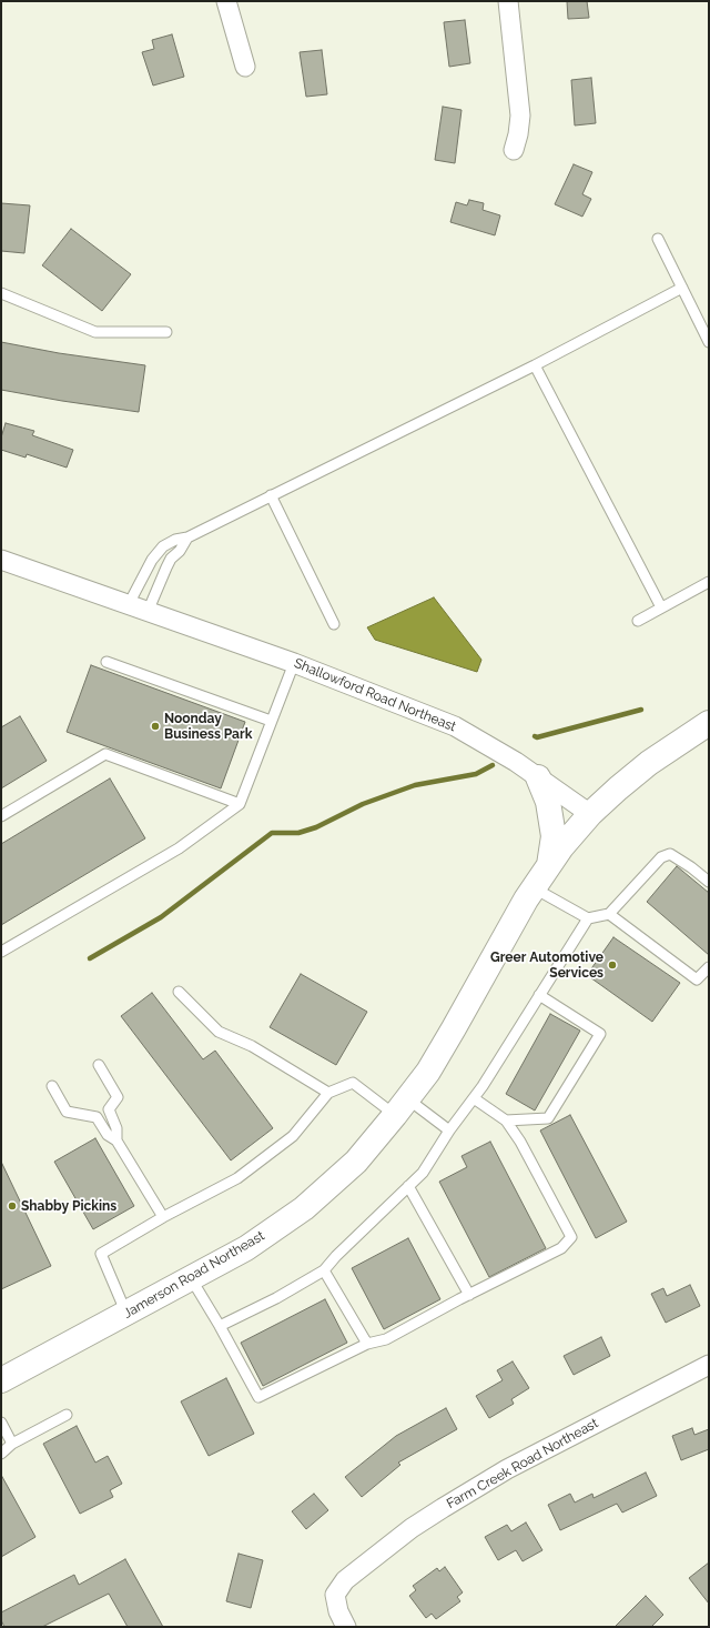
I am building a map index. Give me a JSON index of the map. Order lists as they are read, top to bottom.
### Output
{
  "streets": {
    "street": ["Shallowford Road Northeast", "Jamerson Road Northeast", "Farm Creek Road Northeast"]
  },
  "crossings": [
    ["Shallowford Road Northeast", "Jamerson Road Northeast"]
  ],
  "places": ["Noonday Business Park", "Greer Automotive Services", "Shabby Pickins"]
}
